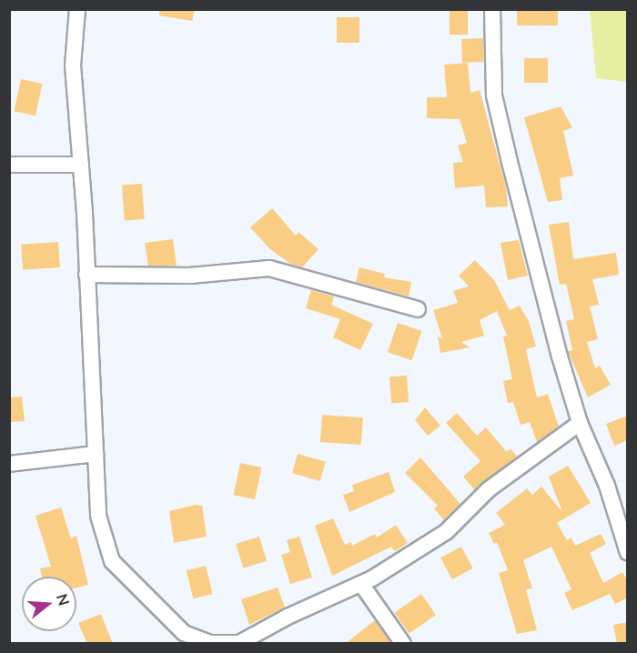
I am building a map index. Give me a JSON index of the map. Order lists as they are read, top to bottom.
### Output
{
  "north": "right"
}
